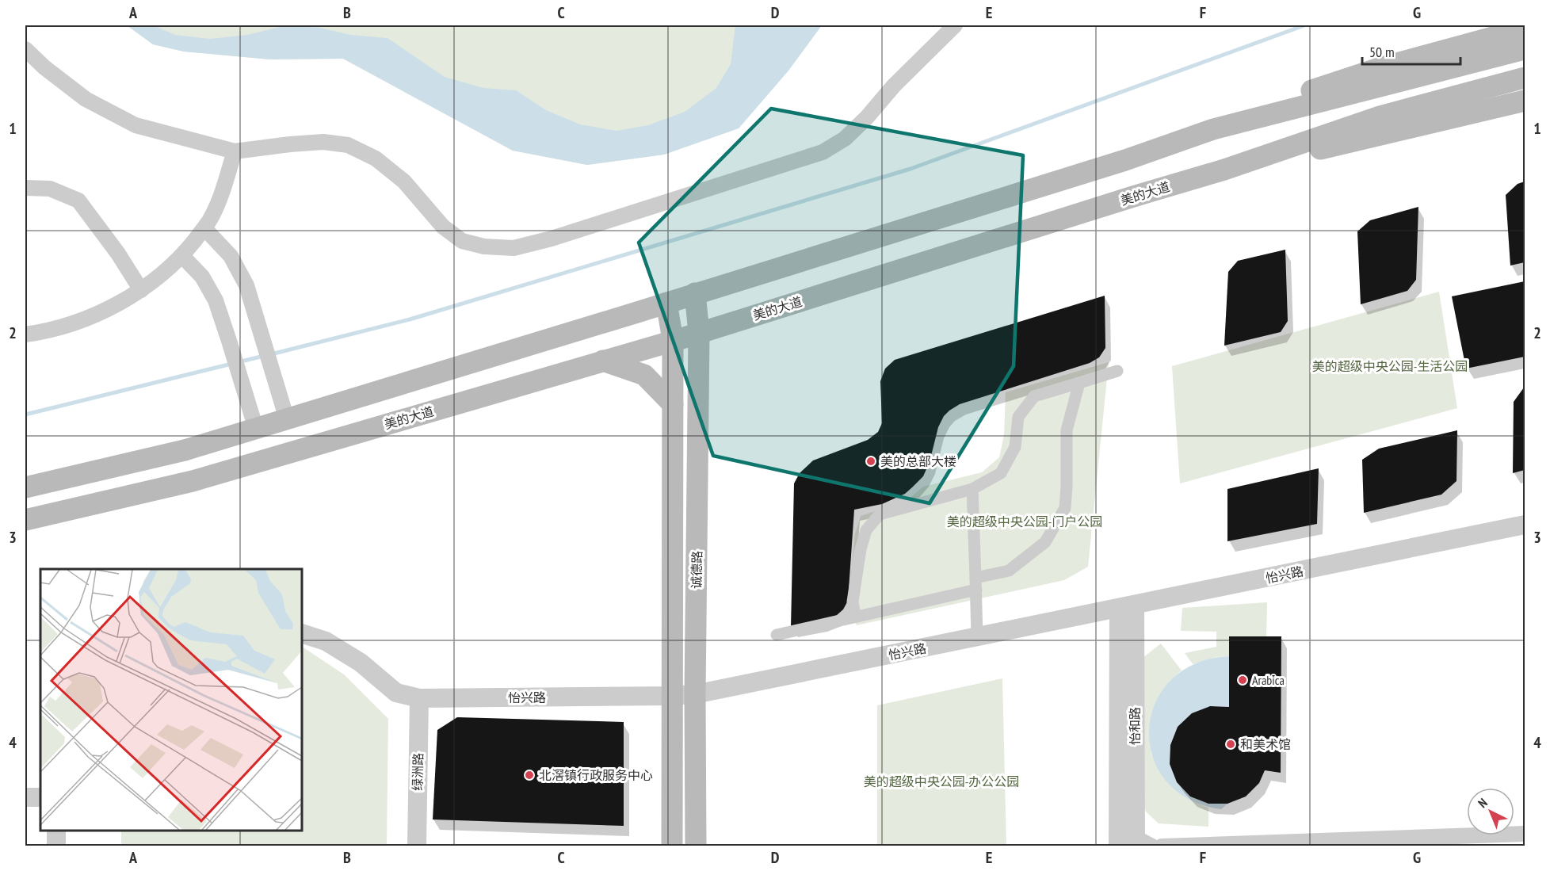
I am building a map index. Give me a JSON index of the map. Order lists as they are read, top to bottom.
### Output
{
  "streets": {
    "main road": ["美的大道", "诚德路"],
    "street": ["怡兴路", "怡和路", "绿洲路"]
  },
  "crossings": [
    ["美的大道", "诚德路"],
    ["诚德路", "怡兴路"],
    ["怡兴路", "怡和路"],
    ["怡兴路", "绿洲路"]
  ],
  "parks": ["美的超级中央公园-生活公园", "美的超级中央公园-门户公园", "美的超级中央公园-办公公园"],
  "places": [
    "美的总部大楼",
    "Arabica",
    "和美术馆",
    "北滘镇行政服务中心"
  ],
  "scale_bar": "50 m",
  "north": "top left",
  "grid": {
    "columns": [
      "A",
      "B",
      "C",
      "D",
      "E",
      "F",
      "G"
    ],
    "rows": [
      "1",
      "2",
      "3",
      "4"
    ]
  }
}
